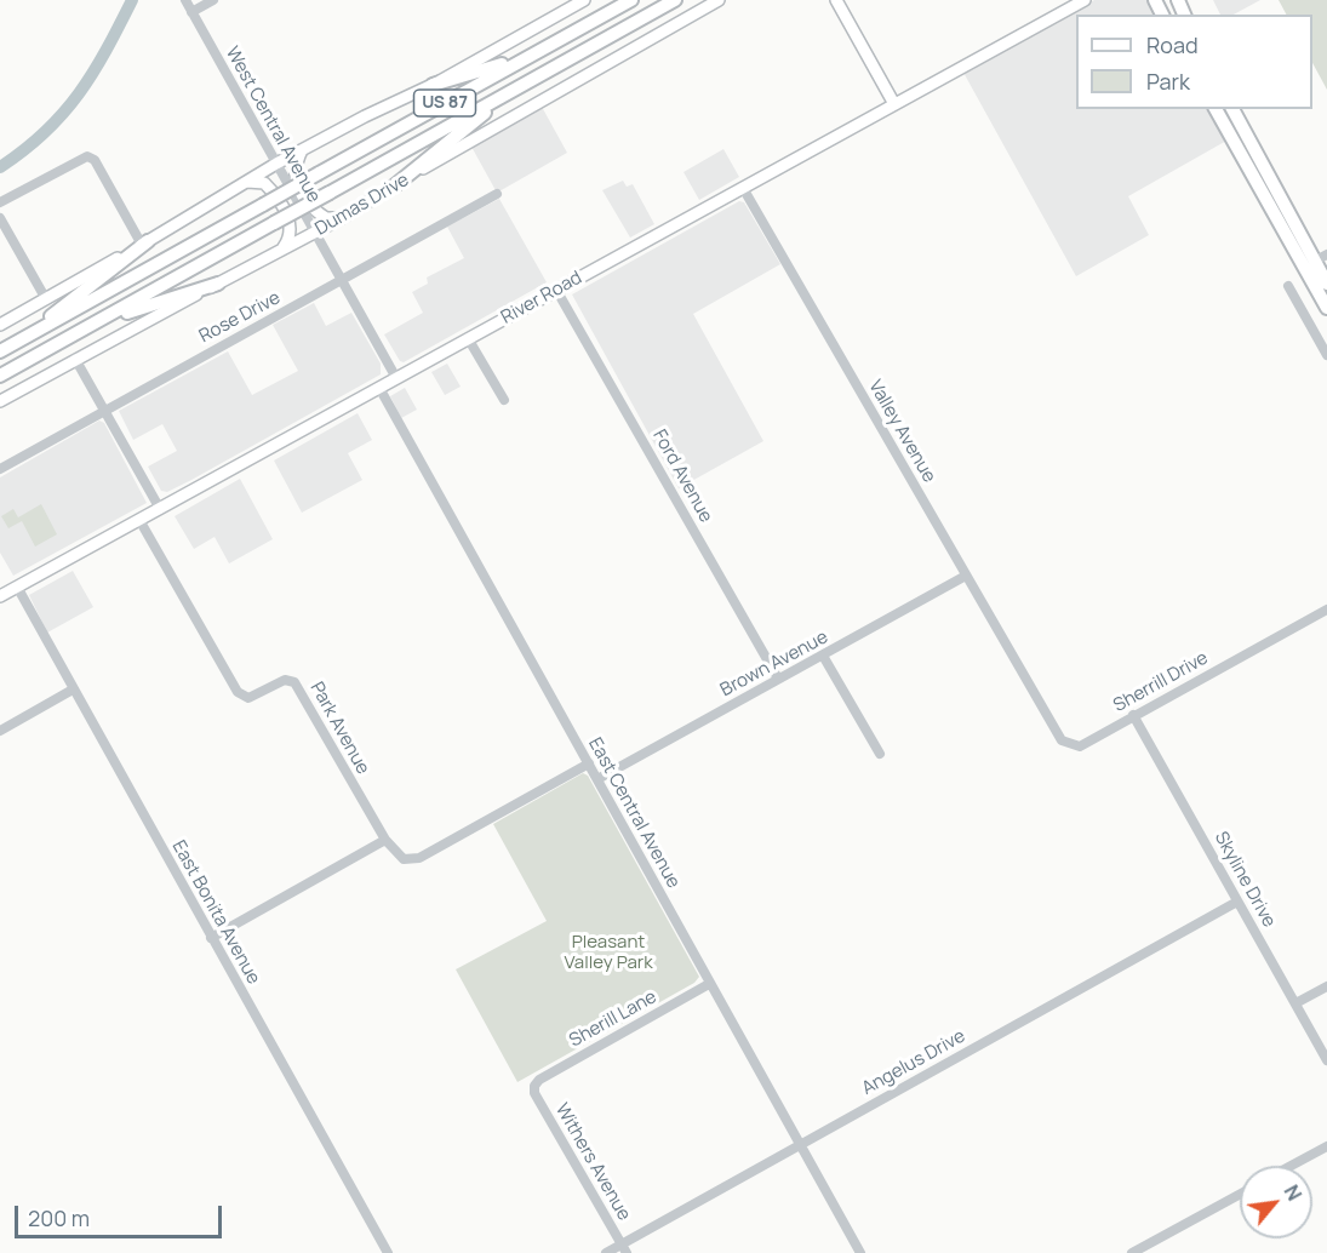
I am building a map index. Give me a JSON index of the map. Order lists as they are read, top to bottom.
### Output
{
  "streets": {
    "highway": ["US 87"],
    "main road": ["Dumas Drive", "River Road"],
    "street": [
      "West Central Avenue",
      "Rose Drive",
      "Valley Avenue",
      "Ford Avenue",
      "Brown Avenue",
      "Sherrill Drive",
      "Park Avenue",
      "East Central Avenue",
      "Skyline Drive",
      "East Bonita Avenue",
      "Sherill Lane",
      "Angelus Drive",
      "Withers Avenue"
    ]
  },
  "crossings": [
    ["West Central Avenue", "Dumas Drive"],
    ["West Central Avenue", "River Road"],
    ["West Central Avenue", "Rose Drive"],
    ["River Road", "Valley Avenue"],
    ["River Road", "Ford Avenue"],
    ["River Road", "Park Avenue"],
    ["River Road", "East Central Avenue"],
    ["River Road", "East Bonita Avenue"],
    ["Valley Avenue", "Brown Avenue"],
    ["Valley Avenue", "Sherrill Drive"],
    ["Ford Avenue", "Brown Avenue"],
    ["Brown Avenue", "East Central Avenue"],
    ["Sherrill Drive", "Skyline Drive"],
    ["Park Avenue", "East Central Avenue"],
    ["East Central Avenue", "Sherill Lane"],
    ["East Central Avenue", "Angelus Drive"],
    ["Skyline Drive", "Angelus Drive"],
    ["Sherill Lane", "Withers Avenue"],
    ["Angelus Drive", "Withers Avenue"]
  ],
  "parks": ["Pleasant Valley Park"],
  "legend": ["Road", "Park"],
  "scale_bar": "200 m",
  "north": "top right"
}
